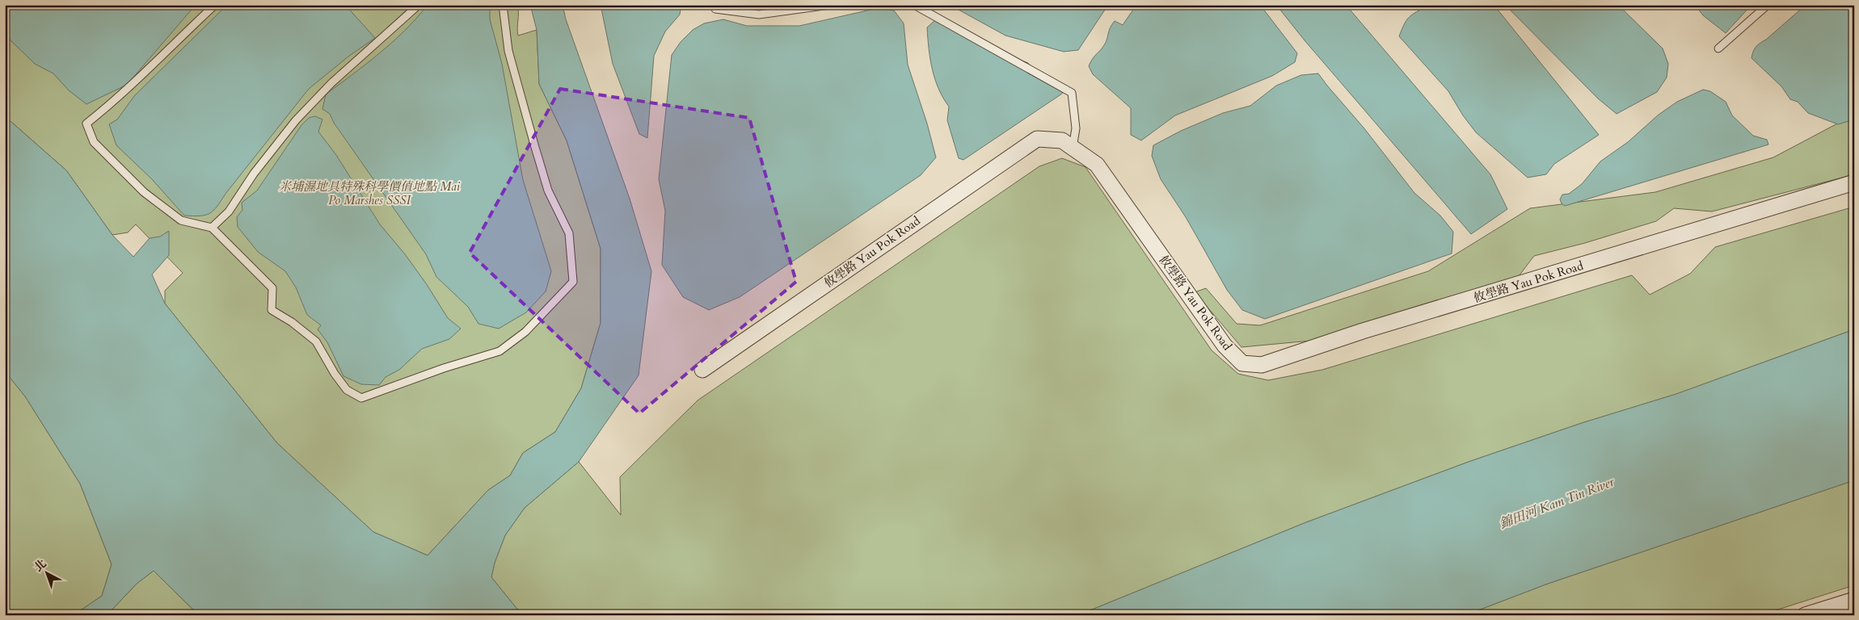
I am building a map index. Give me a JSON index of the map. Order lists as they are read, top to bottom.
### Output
{
  "streets": {
    "street": ["攸壆路 Yau Pok Road"]
  },
  "water": ["錦田河 Kam Tin River"],
  "parks": ["米埔濕地具特殊科學價值地點 Mai Po Marshes SSSI"],
  "north": "top left"
}
